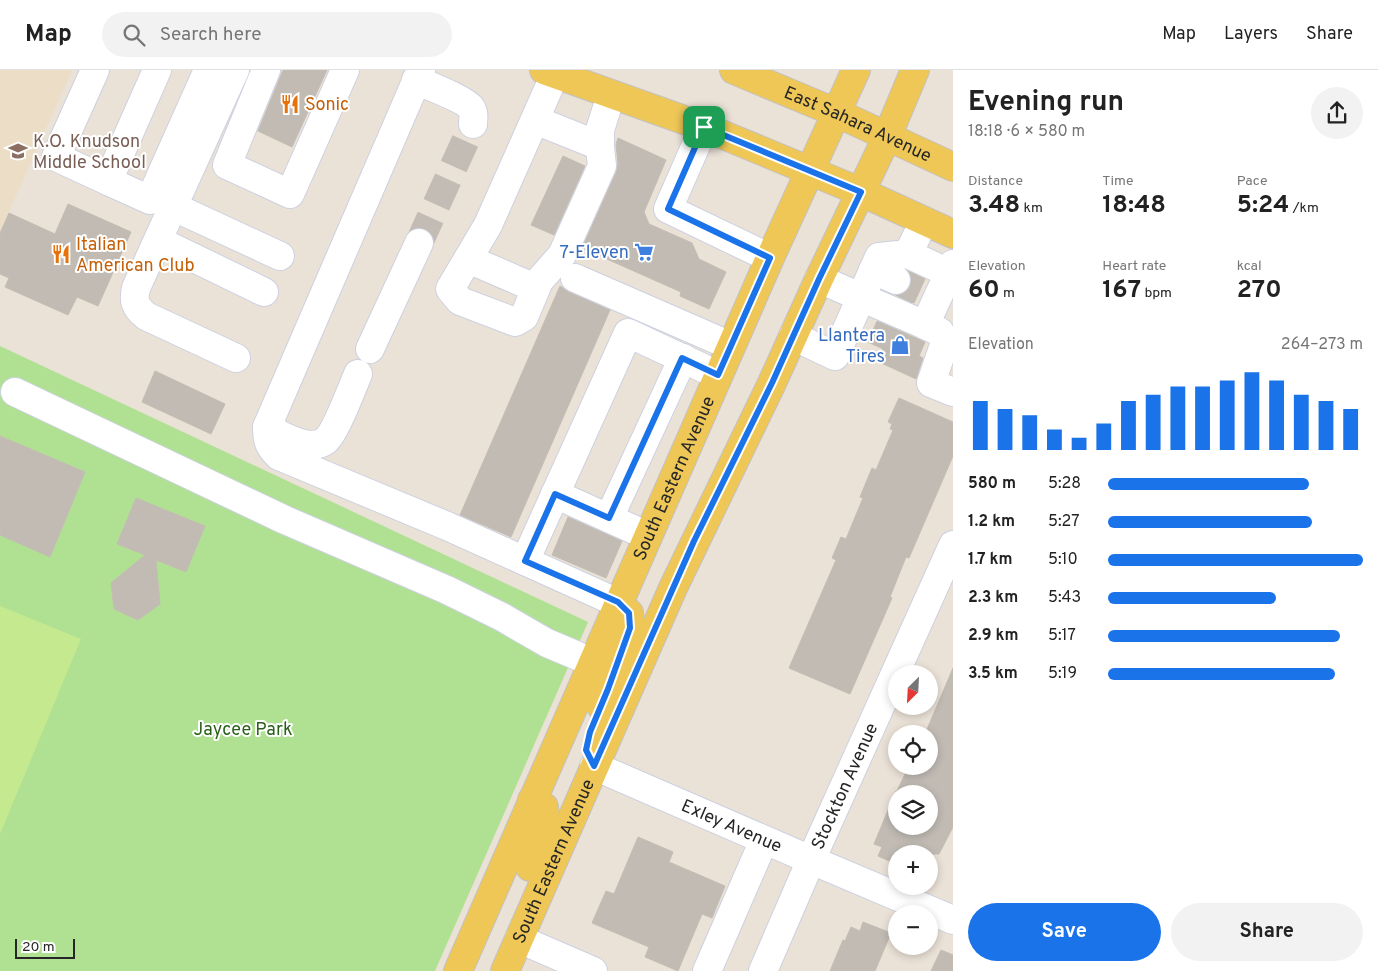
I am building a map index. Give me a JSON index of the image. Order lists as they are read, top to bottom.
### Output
{
  "streets": {
    "main road": ["East Sahara Avenue", "South Eastern Avenue"],
    "street": ["Stockton Avenue", "Exley Avenue"]
  },
  "crossings": [
    ["East Sahara Avenue", "South Eastern Avenue"],
    ["South Eastern Avenue", "Exley Avenue"],
    ["Stockton Avenue", "Exley Avenue"]
  ],
  "parks": ["Jaycee Park"],
  "places": {
    "restaurant": ["Sonic", "Italian American Club"],
    "school or university": ["K.O. Knudson Middle School"],
    "supermarket": ["7-Eleven"],
    "shop": ["Llantera Tires"]
  },
  "scale_bar": "20 m",
  "north": "bottom left",
  "page": {
    "header": "Map",
    "search": "Search here",
    "nav": ["Map", "Layers", "Share"],
    "heading": ["Evening run", "18:18 · 6 × 580 m"],
    "stats": [
      ["Distance", "3.48 km"],
      ["Time", "18:48"],
      ["Pace", "5:24 /km"],
      ["Elevation", "60 m"],
      ["Heart rate", "167 bpm"],
      ["kcal", "270"]
    ],
    "chart": ["Elevation", "264–273 m"],
    "list": [
      {
        "name": "580 m",
        "note": "5:28"
      },
      {
        "name": "1.2 km",
        "note": "5:27"
      },
      {
        "name": "1.7 km",
        "note": "5:10"
      },
      {
        "name": "2.3 km",
        "note": "5:43"
      },
      {
        "name": "2.9 km",
        "note": "5:17"
      },
      {
        "name": "3.5 km",
        "note": "5:19"
      }
    ],
    "map_buttons": ["+", "−"],
    "buttons": ["Save", "Share"],
    "scale": "20 m"
  }
}
